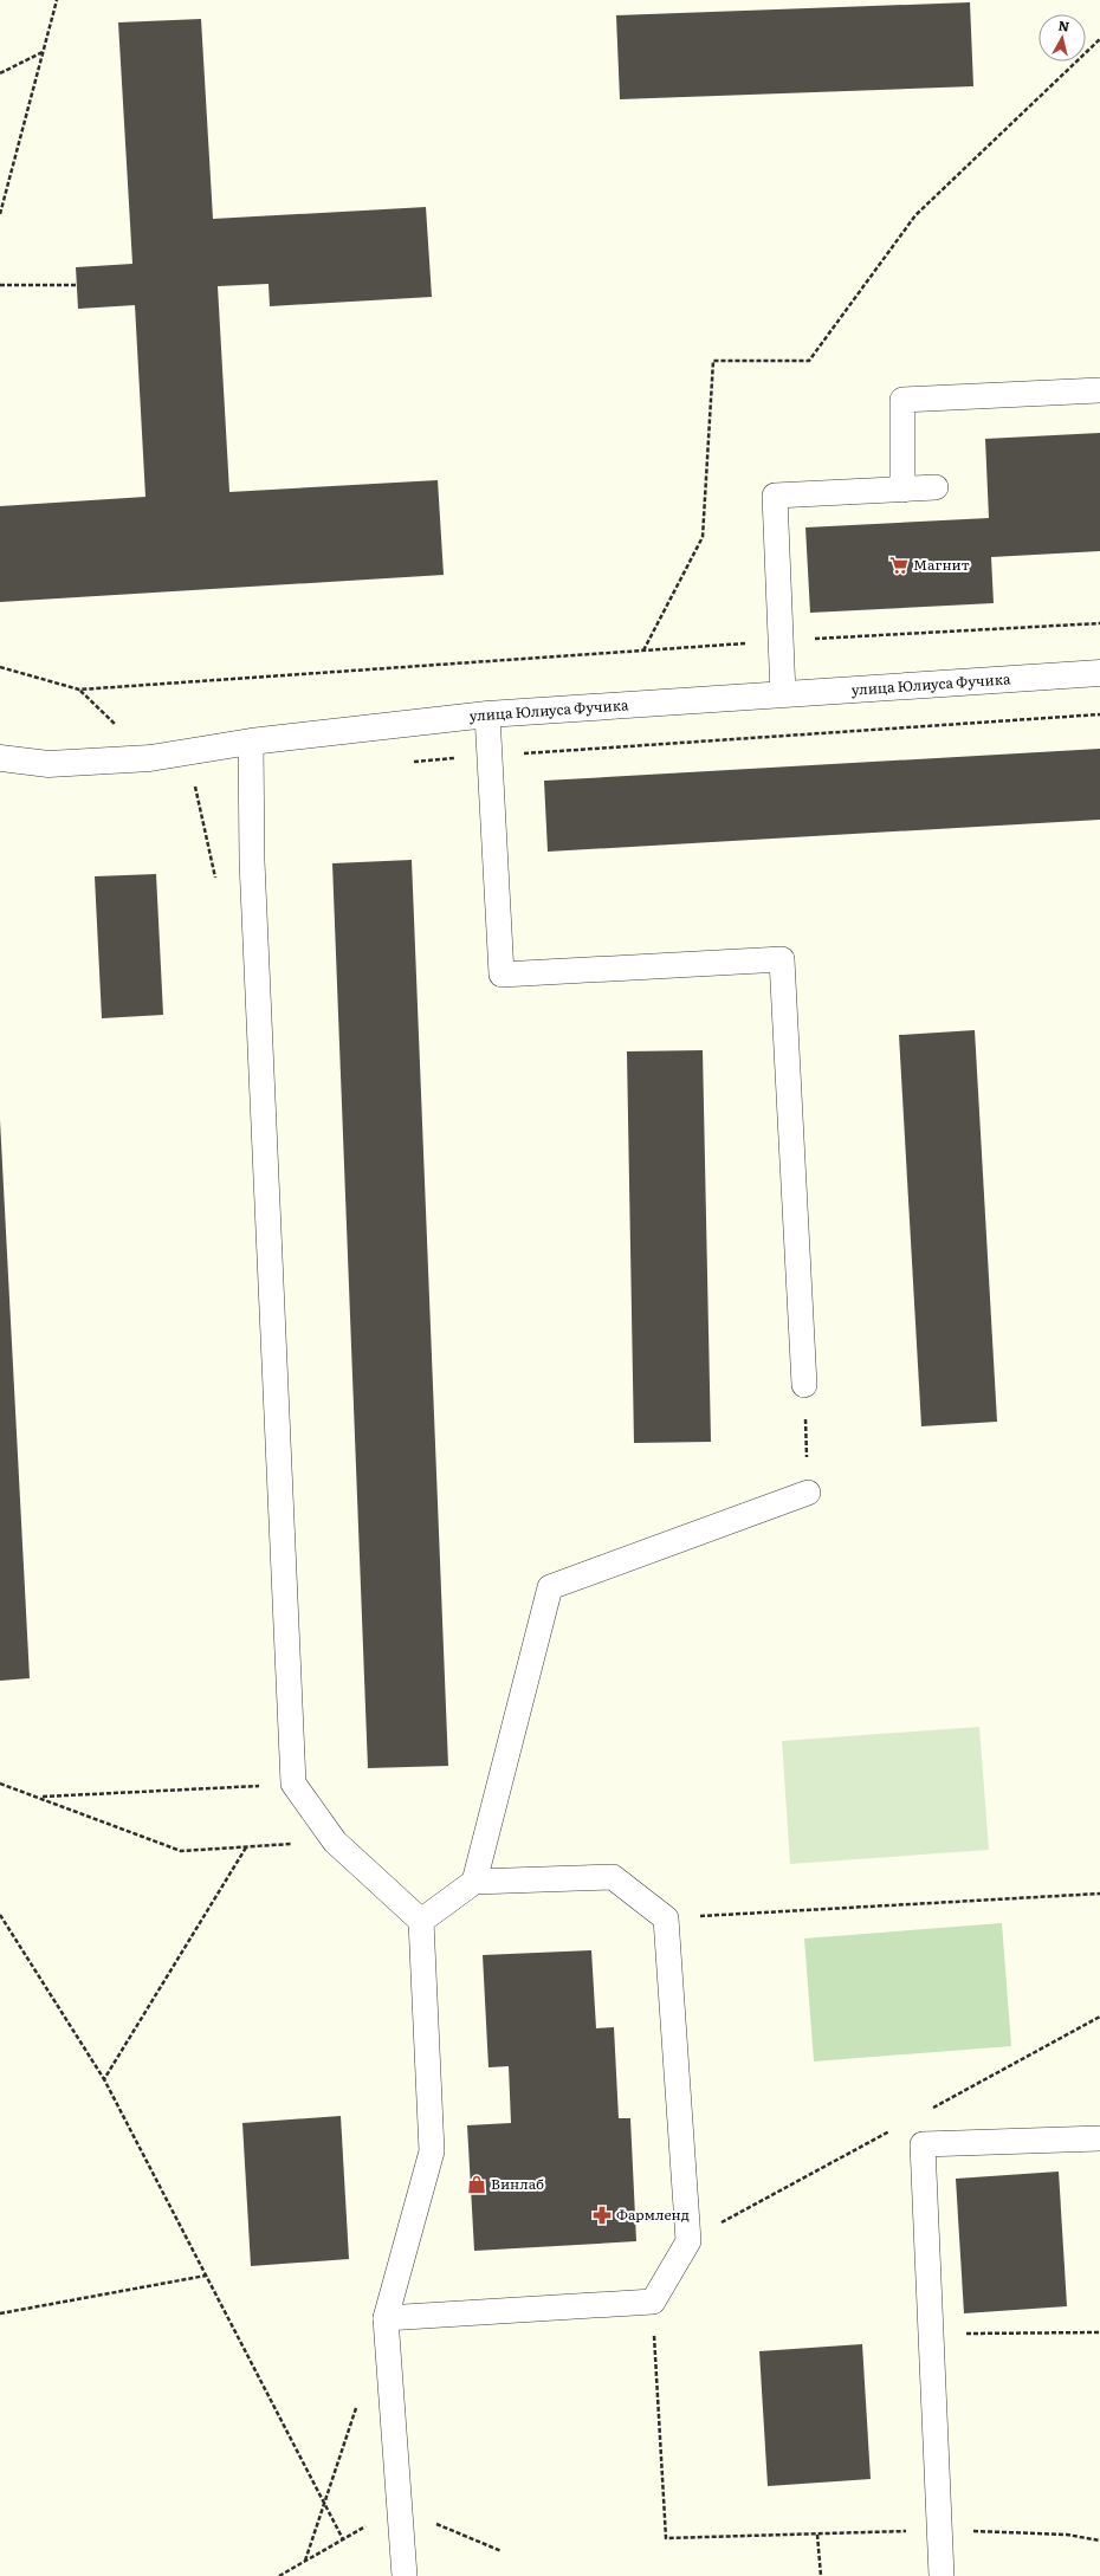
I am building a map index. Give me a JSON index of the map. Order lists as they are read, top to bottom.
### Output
{
  "streets": {
    "street": ["улица Юлиуса Фучика"]
  },
  "places": {
    "supermarket": ["Магнит"],
    "shop": ["Винлаб"],
    "pharmacy": ["Фармленд"]
  },
  "north": "top"
}
